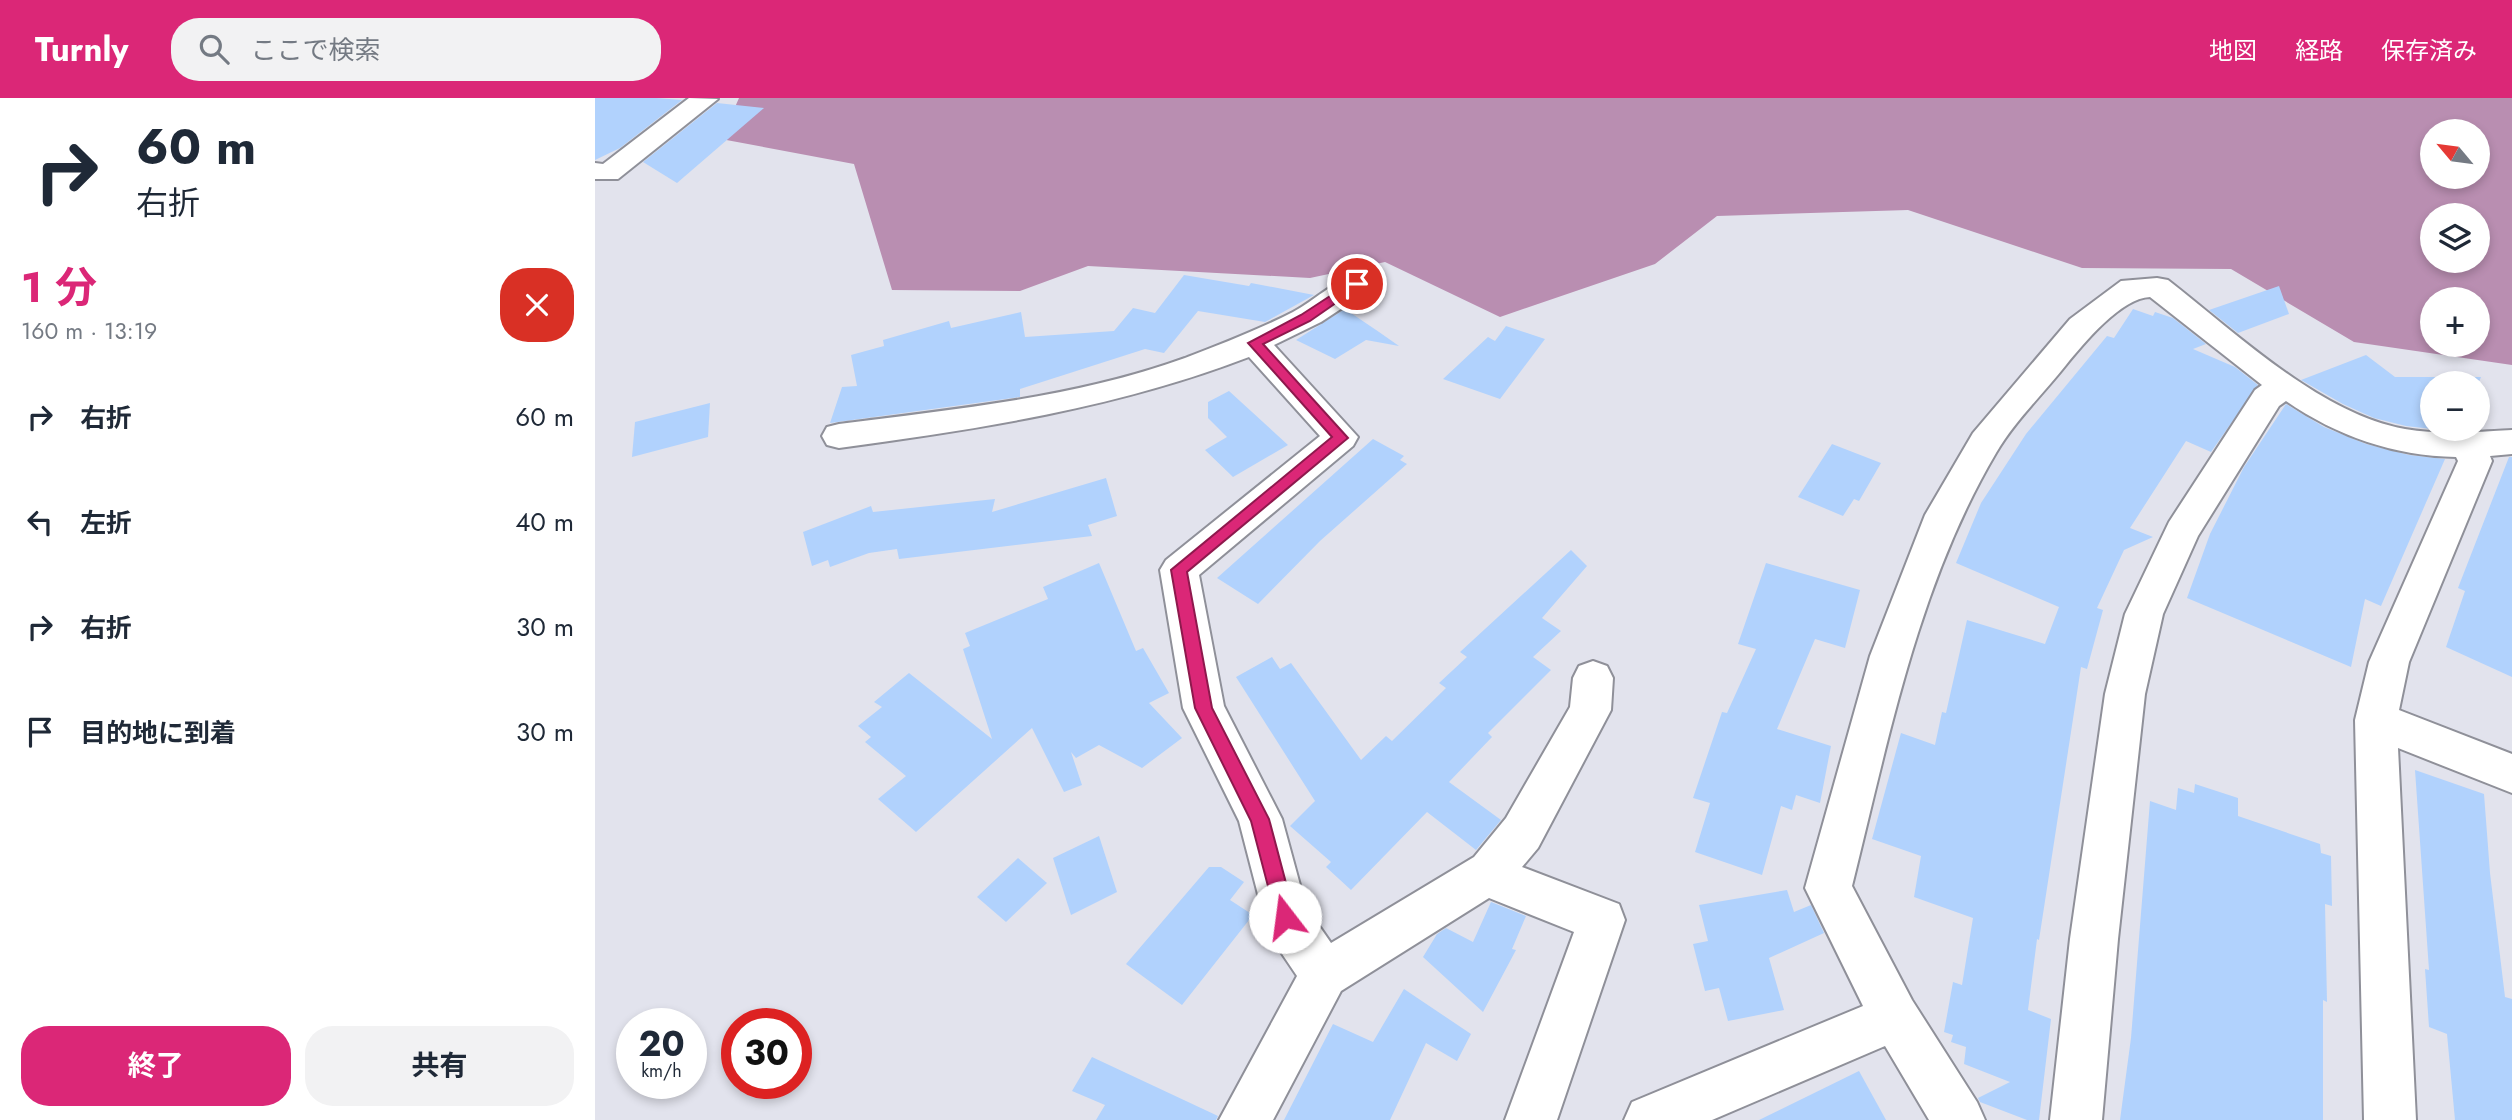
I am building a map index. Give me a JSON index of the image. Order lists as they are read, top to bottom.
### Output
{
  "north": "top left",
  "page": {
    "header": "Turnly",
    "search": "ここで検索",
    "nav": ["地図", "経路", "保存済み"],
    "turn": ["60 m", "右折"],
    "map_buttons": ["+", "−"],
    "heading": ["1 分", "160 m · 13:19"],
    "list": [
      {
        "name": "右折",
        "value": "60 m"
      },
      {
        "name": "左折",
        "value": "40 m"
      },
      {
        "name": "右折",
        "value": "30 m"
      },
      {
        "name": "目的地に到着",
        "value": "30 m"
      }
    ],
    "speed": "20 km/h",
    "limit": "30",
    "buttons": ["終了", "共有"]
  }
}
